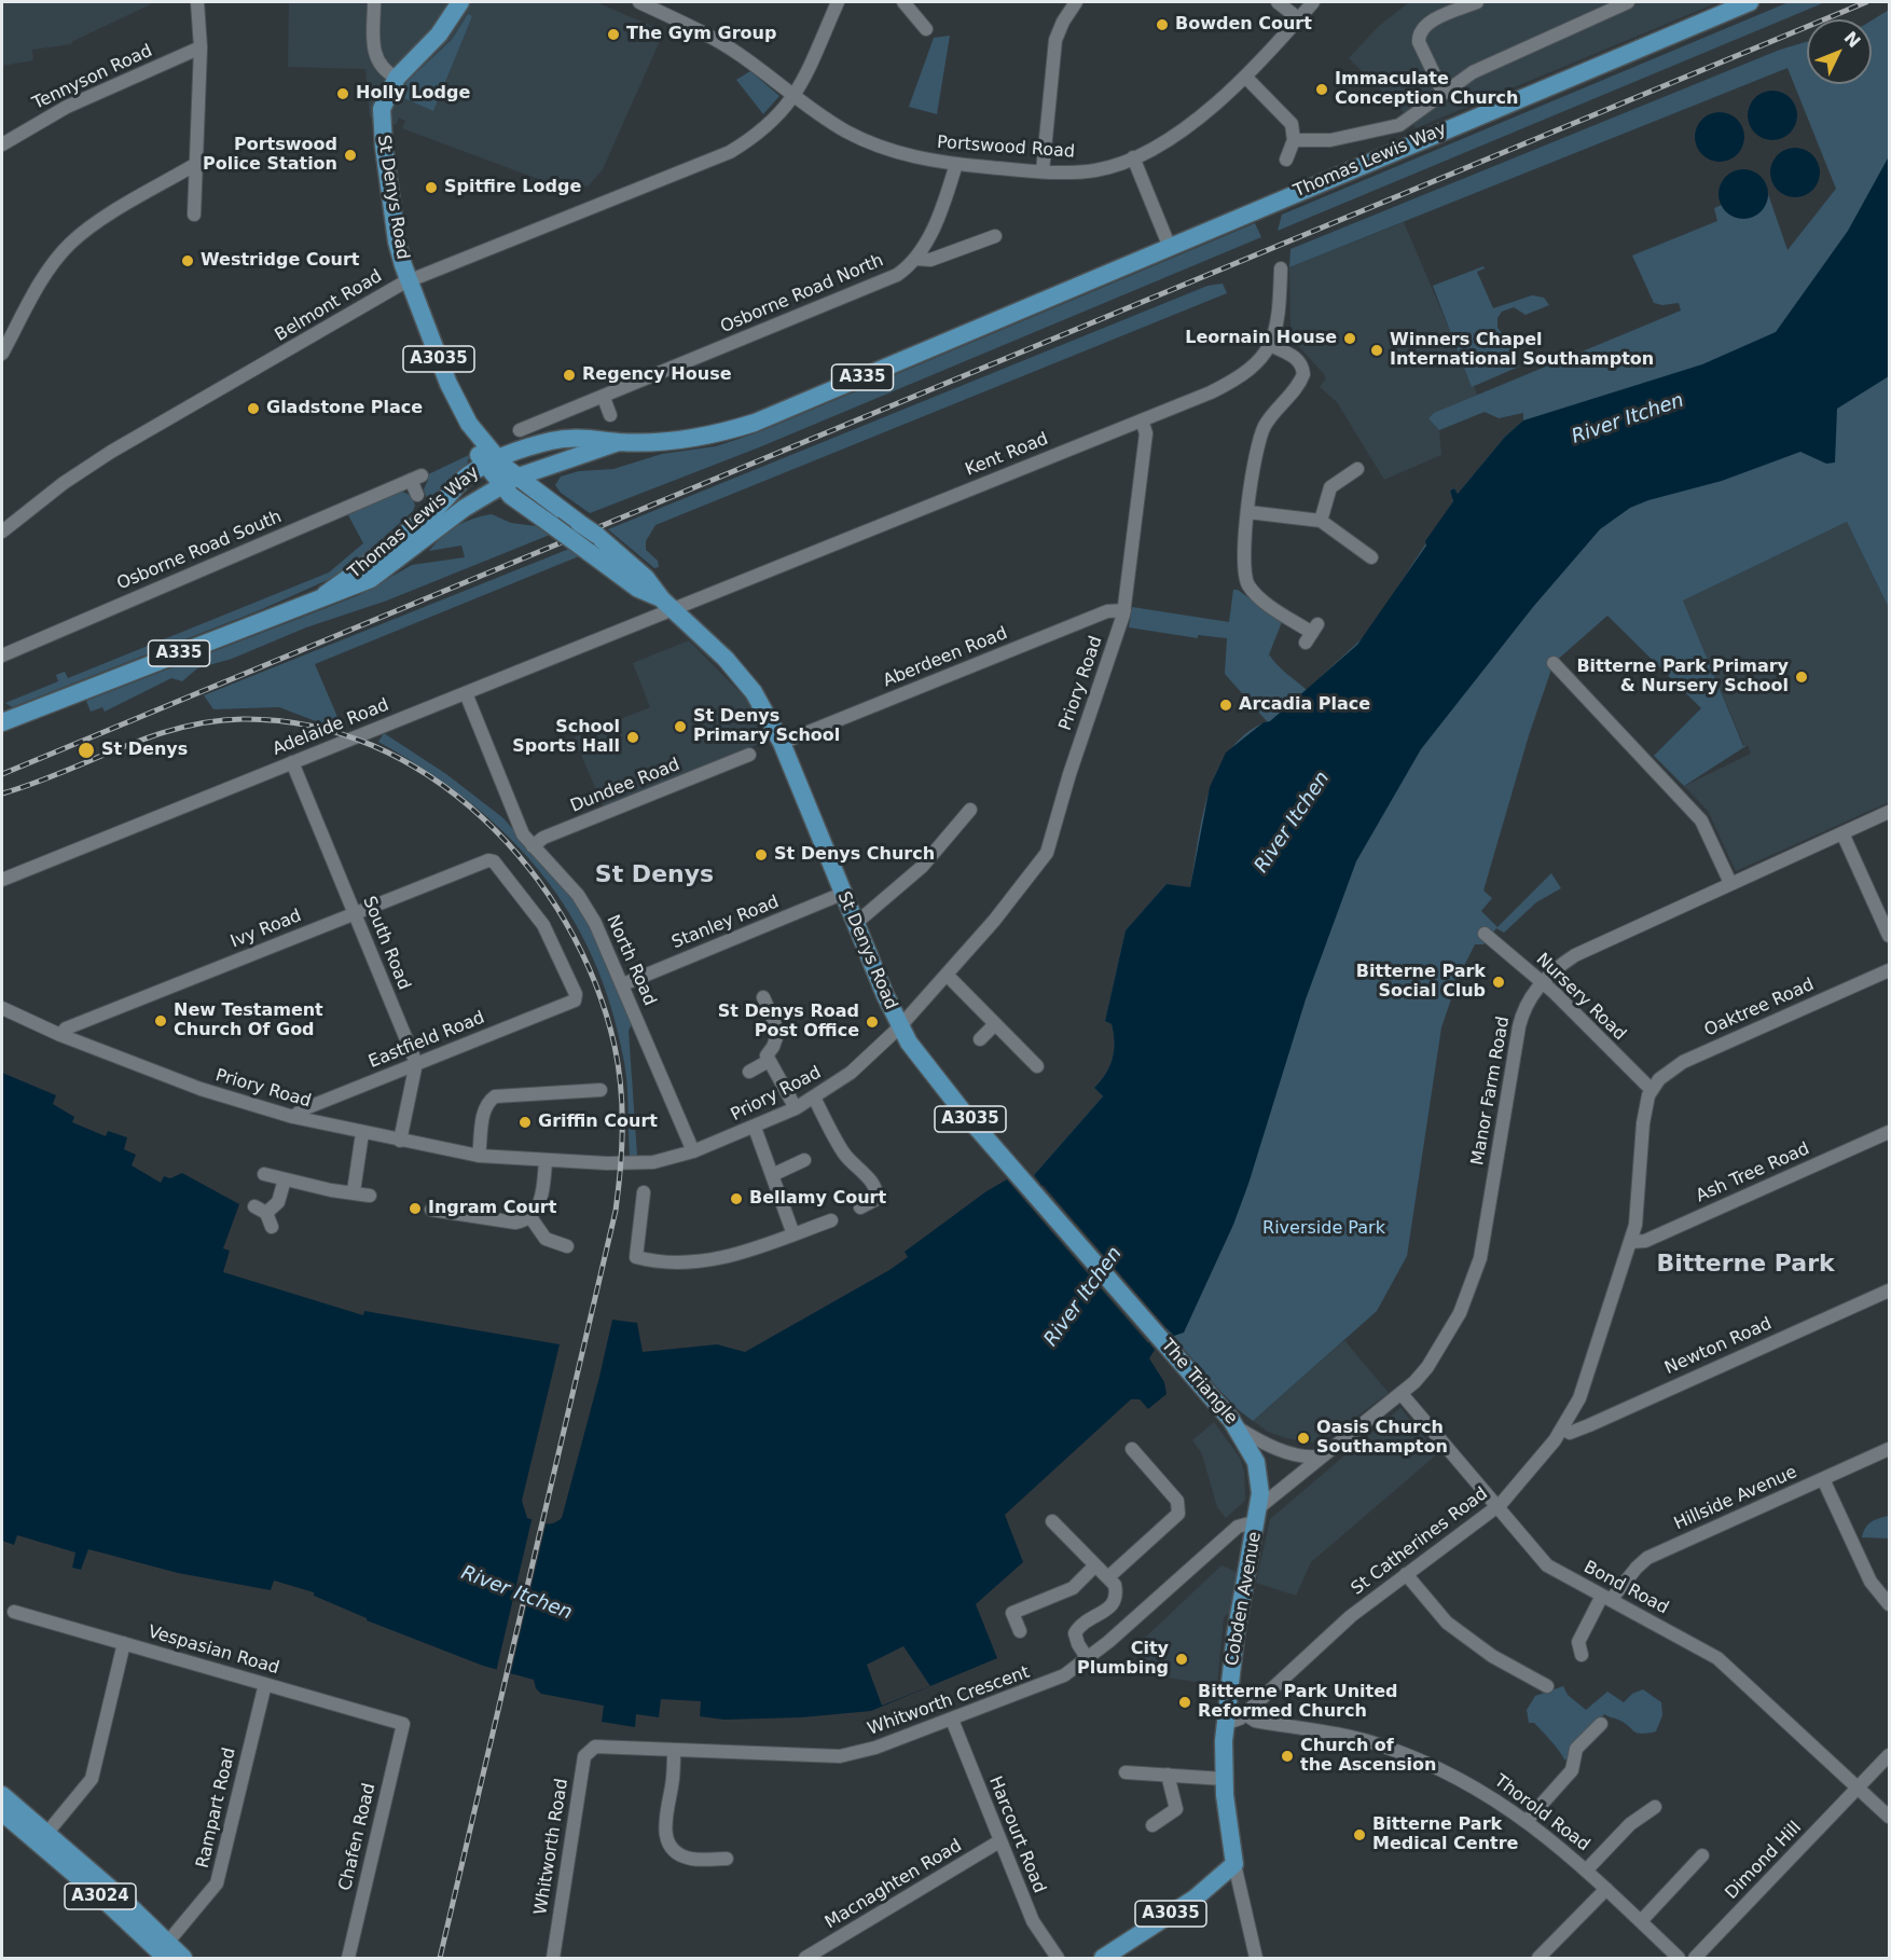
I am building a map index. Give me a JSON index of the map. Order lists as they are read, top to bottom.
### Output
{
  "streets": {
    "main road": [
      "Thomas Lewis Way",
      "St Denys Road",
      "A3035",
      "A335",
      "The Triangle",
      "Cobden Avenue",
      "A3024"
    ],
    "street": [
      "Tennyson Road",
      "Portswood Road",
      "Osborne Road North",
      "Belmont Road",
      "Kent Road",
      "Osborne Road South",
      "Aberdeen Road",
      "Priory Road",
      "Adelaide Road",
      "Dundee Road",
      "Stanley Road",
      "Ivy Road",
      "South Road",
      "North Road",
      "Nursery Road",
      "Oaktree Road",
      "Eastfield Road",
      "Manor Farm Road",
      "Ash Tree Road",
      "Newton Road",
      "Hillside Avenue",
      "St Catherines Road",
      "Bond Road",
      "Vespasian Road",
      "Whitworth Crescent",
      "Rampart Road",
      "Thorold Road",
      "Harcourt Road",
      "Chafen Road",
      "Whitworth Road",
      "Dimond Hill",
      "Macnaghten Road"
    ]
  },
  "crossings": [
    ["Portswood Road", "Osborne Road North"],
    ["Portswood Road", "Belmont Road"],
    ["Thomas Lewis Way", "St Denys Road"],
    ["St Denys Road", "Belmont Road"],
    ["St Denys Road", "Kent Road"],
    ["St Denys Road", "Aberdeen Road"],
    ["St Denys Road", "Priory Road"],
    ["St Denys Road", "Adelaide Road"],
    ["St Denys Road", "Stanley Road"],
    ["St Denys Road", "The Triangle"],
    ["A3035", "Cobden Avenue"],
    ["Kent Road", "Priory Road"],
    ["Kent Road", "Adelaide Road"],
    ["Aberdeen Road", "Priory Road"],
    ["Priory Road", "Ivy Road"],
    ["Priory Road", "North Road"],
    ["Priory Road", "Eastfield Road"],
    ["Adelaide Road", "South Road"],
    ["Adelaide Road", "North Road"],
    ["Dundee Road", "North Road"],
    ["Stanley Road", "North Road"],
    ["Ivy Road", "South Road"],
    ["Ivy Road", "Eastfield Road"],
    ["South Road", "Eastfield Road"],
    ["Nursery Road", "Oaktree Road"],
    ["Nursery Road", "Manor Farm Road"],
    ["Nursery Road", "St Catherines Road"],
    ["Oaktree Road", "St Catherines Road"],
    ["Manor Farm Road", "The Triangle"],
    ["Manor Farm Road", "Bond Road"],
    ["Manor Farm Road", "Cobden Avenue"],
    ["Manor Farm Road", "Whitworth Crescent"],
    ["Ash Tree Road", "St Catherines Road"],
    ["Newton Road", "St Catherines Road"],
    ["The Triangle", "Cobden Avenue"],
    ["The Triangle", "Whitworth Crescent"],
    ["Hillside Avenue", "Bond Road"],
    ["St Catherines Road", "Bond Road"],
    ["St Catherines Road", "Cobden Avenue"],
    ["St Catherines Road", "Thorold Road"],
    ["Bond Road", "Dimond Hill"],
    ["Cobden Avenue", "Whitworth Crescent"],
    ["Vespasian Road", "Rampart Road"],
    ["Vespasian Road", "Chafen Road"],
    ["Whitworth Crescent", "Harcourt Road"],
    ["Whitworth Crescent", "Whitworth Road"],
    ["Rampart Road", "A3024"],
    ["Harcourt Road", "Macnaghten Road"]
  ],
  "districts": ["St Denys", "Bitterne Park"],
  "water": ["River Itchen"],
  "parks": ["Riverside Park"],
  "places": [
    "Bowden Court",
    "The Gym Group",
    "Immaculate Conception Church",
    "Holly Lodge",
    "Portswood Police Station",
    "Spitfire Lodge",
    "Westridge Court",
    "Leornain House",
    "Winners Chapel International Southampton",
    "Regency House",
    "Gladstone Place",
    "Bitterne Park Primary & Nursery School",
    "Arcadia Place",
    "St Denys Primary School",
    "School Sports Hall",
    "St Denys",
    "St Denys Church",
    "Bitterne Park Social Club",
    "New Testament Church Of God",
    "St Denys Road Post Office",
    "Griffin Court",
    "Bellamy Court",
    "Ingram Court",
    "Oasis Church Southampton",
    "City Plumbing",
    "Bitterne Park United Reformed Church",
    "Church of the Ascension",
    "Bitterne Park Medical Centre"
  ],
  "north": "top right"
}
